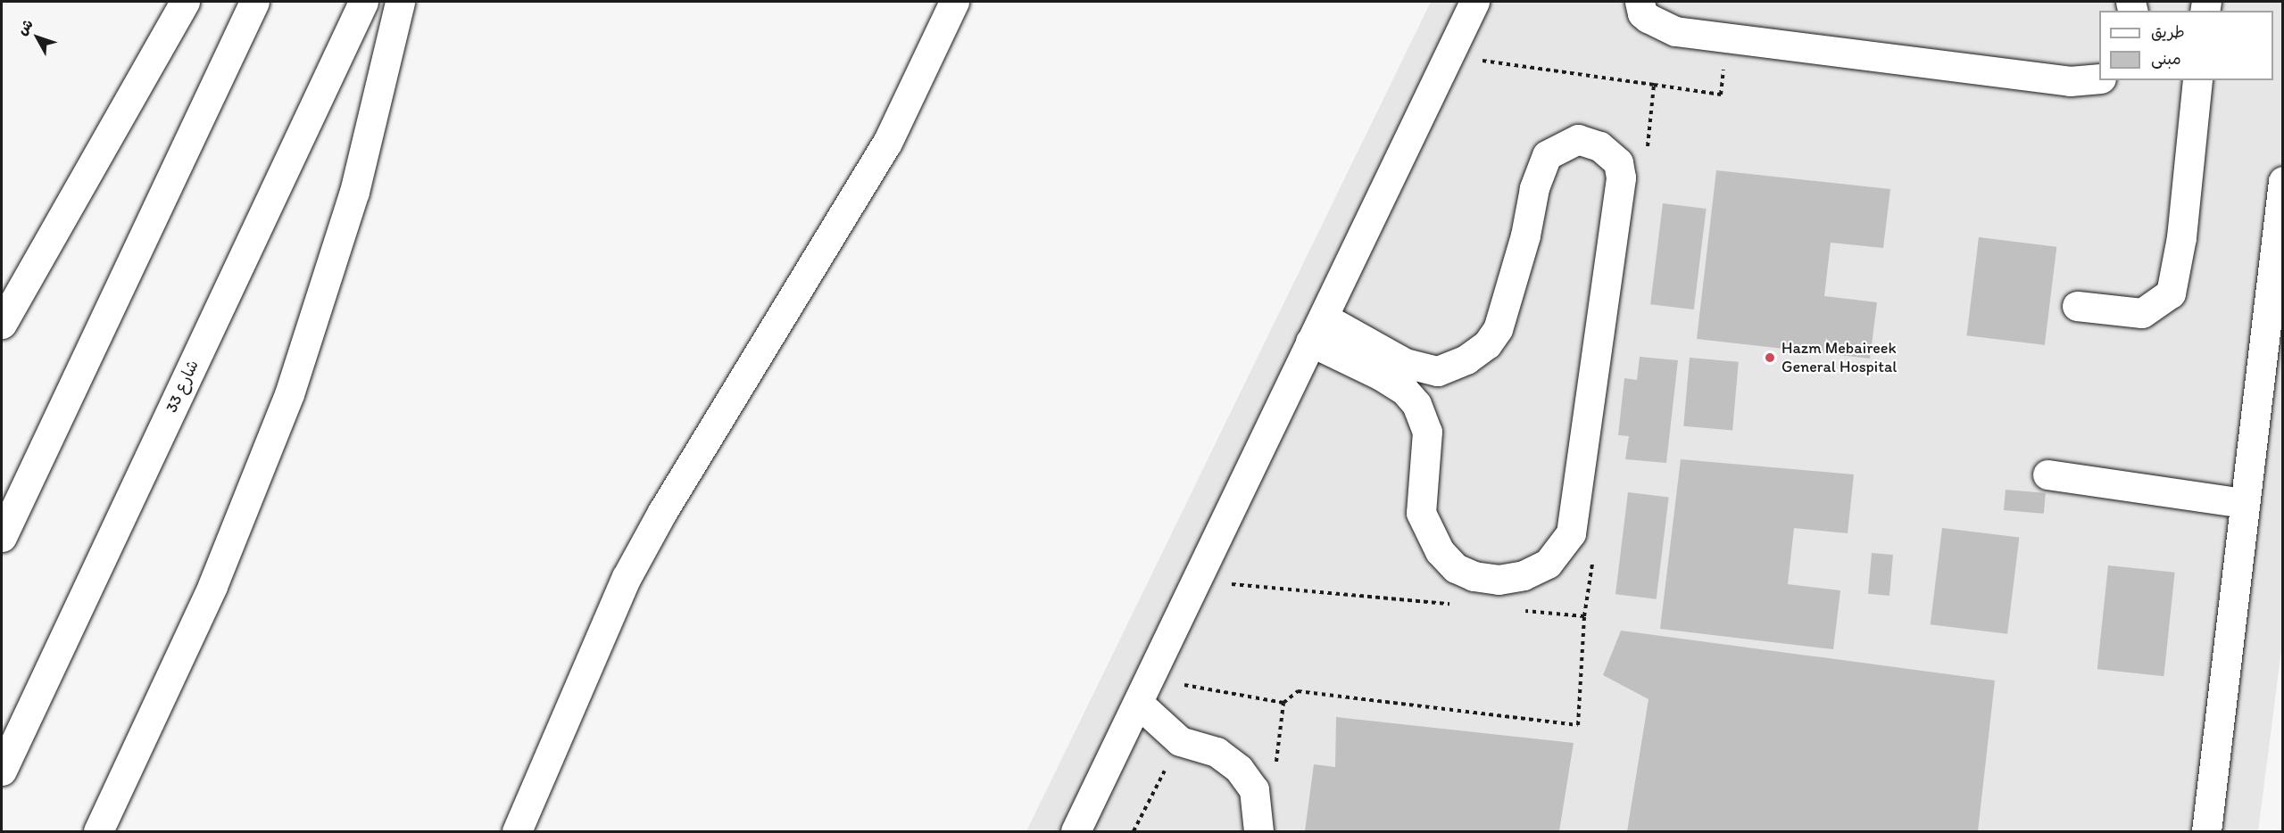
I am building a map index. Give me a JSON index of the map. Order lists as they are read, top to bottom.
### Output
{
  "streets": {
    "main road": ["شارع 33"]
  },
  "places": ["Hazm Mebaireek General Hospital"],
  "legend": ["طريق", "مبنى"],
  "north": "top left"
}
